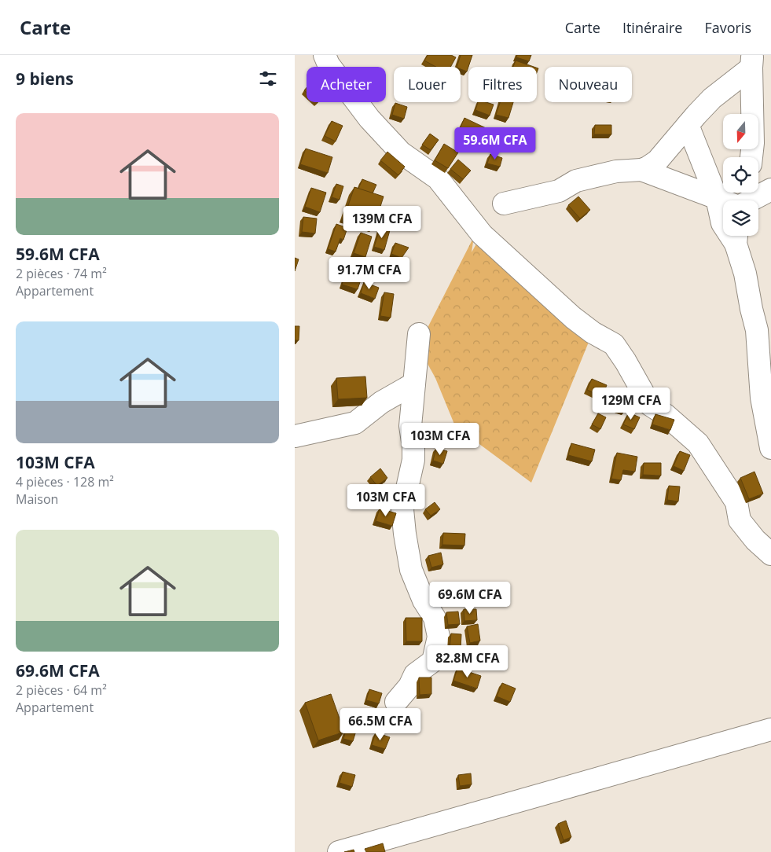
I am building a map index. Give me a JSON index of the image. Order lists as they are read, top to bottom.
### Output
{
  "north": "bottom",
  "page": {
    "header": "Carte",
    "nav": ["Carte", "Itinéraire", "Favoris"],
    "heading": "9 biens",
    "chip": [
      "Acheter",
      "Louer",
      "Filtres",
      "Nouveau"
    ],
    "list": [
      {
        "name": "59.6M CFA",
        "note": "2 pièces · 74 m² · Appartement"
      },
      {
        "name": "103M CFA",
        "note": "4 pièces · 128 m² · Maison"
      },
      {
        "name": "69.6M CFA",
        "note": "2 pièces · 64 m² · Appartement"
      }
    ],
    "price": [
      "59.6M CFA",
      "139M CFA",
      "91.7M CFA",
      "129M CFA",
      "103M CFA",
      "103M CFA",
      "69.6M CFA",
      "82.8M CFA",
      "66.5M CFA"
    ]
  }
}
